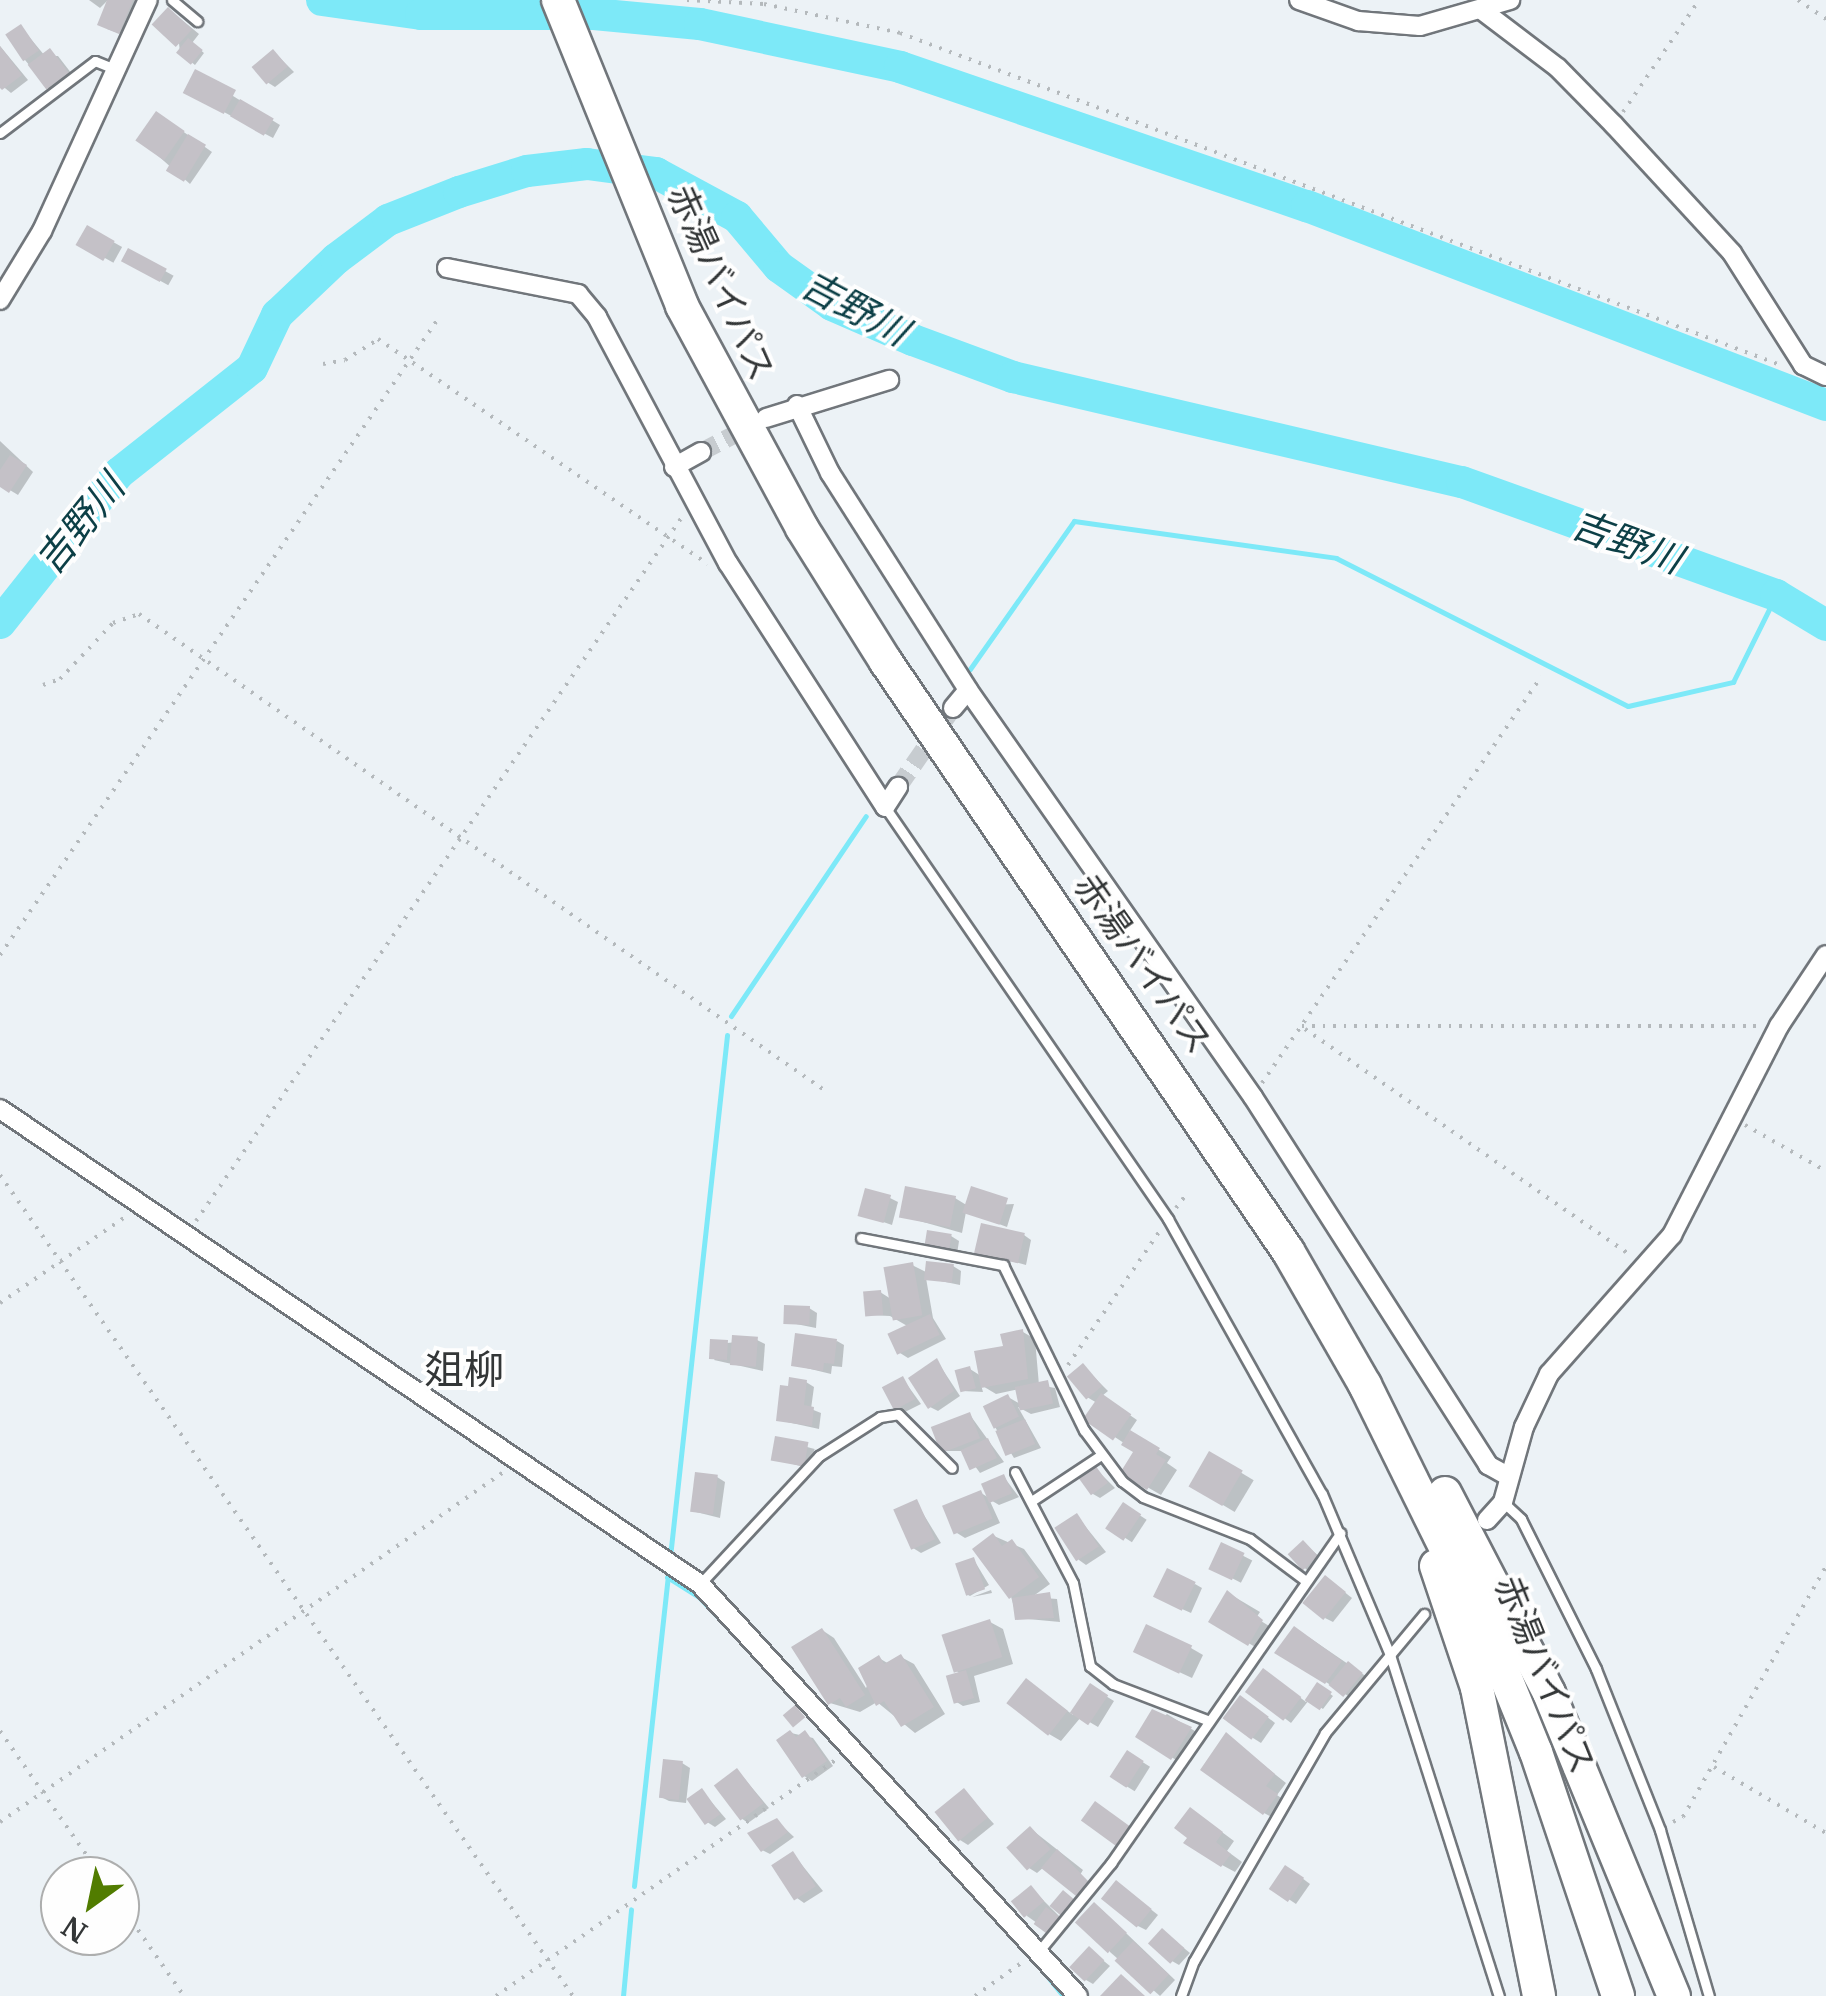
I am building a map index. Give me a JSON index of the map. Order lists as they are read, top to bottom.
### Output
{
  "streets": {
    "highway": ["赤湯バイパス"]
  },
  "districts": ["爼柳"],
  "water": ["吉野川"],
  "north": "bottom left"
}
